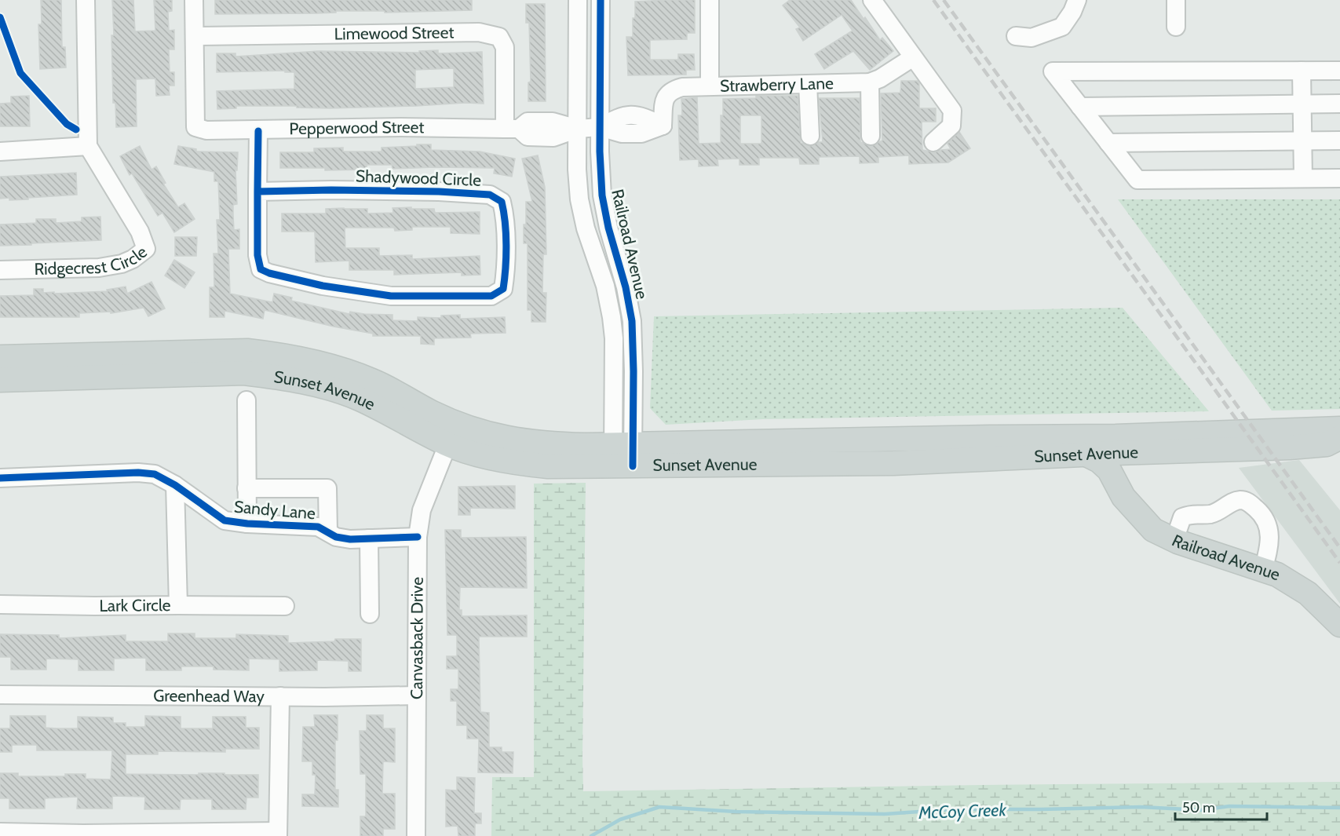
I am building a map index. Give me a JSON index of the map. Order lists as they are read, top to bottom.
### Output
{
  "streets": {
    "main road": ["Railroad Avenue", "Sunset Avenue"],
    "street": [
      "Limewood Street",
      "Strawberry Lane",
      "Pepperwood Street",
      "Shadywood Circle",
      "Ridgecrest Circle",
      "Sandy Lane",
      "Lark Circle",
      "Canvasback Drive",
      "Greenhead Way"
    ]
  },
  "crossings": [
    ["Limewood Street", "Pepperwood Street"],
    ["Strawberry Lane", "Pepperwood Street"],
    ["Strawberry Lane", "Railroad Avenue"],
    ["Pepperwood Street", "Shadywood Circle"],
    ["Pepperwood Street", "Railroad Avenue"],
    ["Railroad Avenue", "Sunset Avenue"],
    ["Sunset Avenue", "Canvasback Drive"],
    ["Sandy Lane", "Lark Circle"],
    ["Sandy Lane", "Canvasback Drive"],
    ["Canvasback Drive", "Greenhead Way"]
  ],
  "water": ["McCoy Creek"],
  "scale_bar": "50 m"
}
